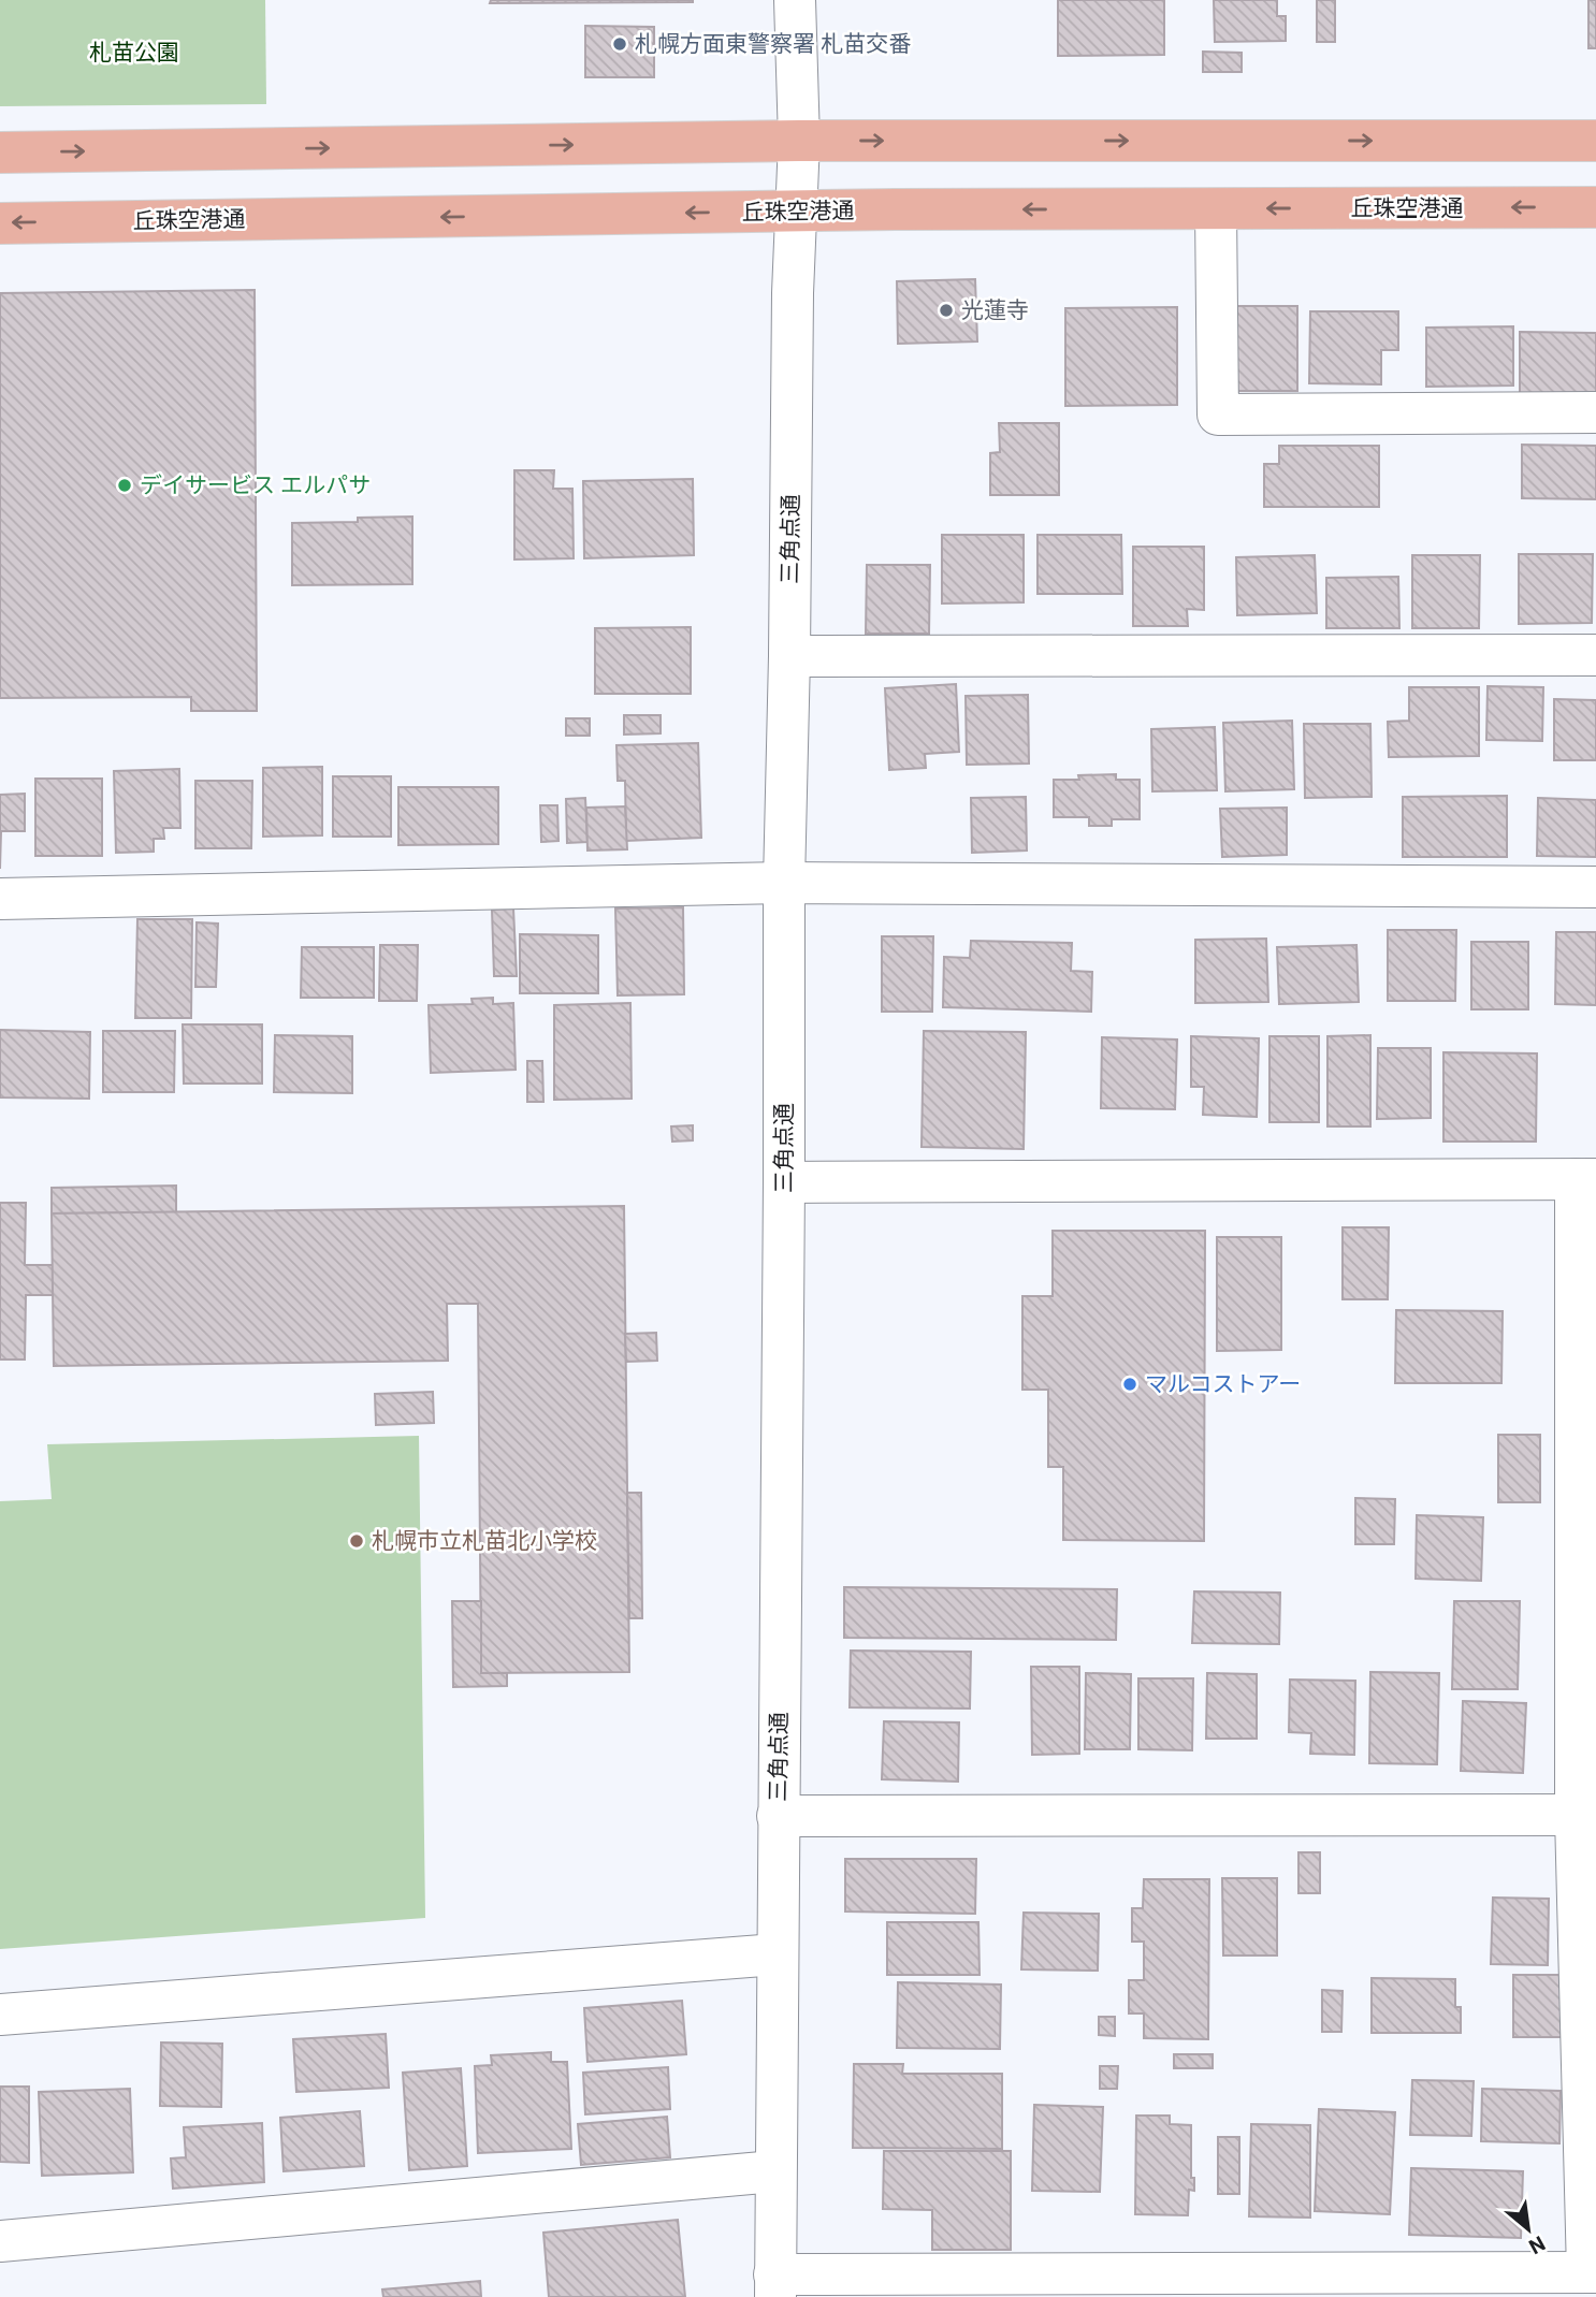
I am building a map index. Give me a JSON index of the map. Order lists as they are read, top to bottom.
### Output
{
  "streets": {
    "main road": ["丘珠空港通"],
    "street": ["三角点通"]
  },
  "crossings": [
    ["丘珠空港通", "三角点通"]
  ],
  "parks": ["札苗公園"],
  "places": [
    "札幌方面東警察署 札苗交番",
    "光蓮寺",
    "デイサービス エルパサ",
    "マルコストアー",
    "札幌市立札苗北小学校"
  ],
  "north": "bottom right"
}
